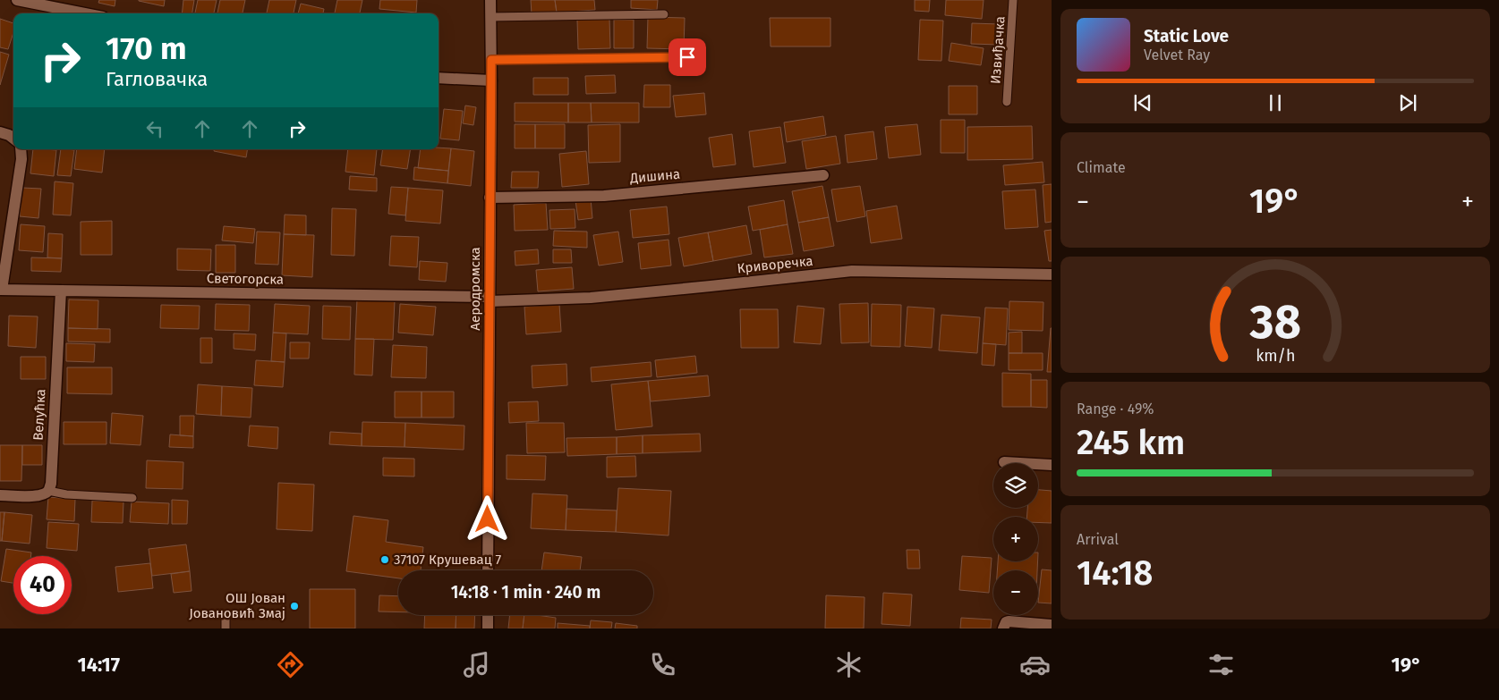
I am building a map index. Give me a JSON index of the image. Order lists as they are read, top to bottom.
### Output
{
  "streets": {
    "street": [
      "Дишина",
      "Криворечка",
      "Светогорска",
      "Аеродромска",
      "Велућка"
    ],
    "lane": ["Извиђачка"]
  },
  "crossings": [
    ["Дишина", "Аеродромска"],
    ["Криворечка", "Светогорска"],
    ["Криворечка", "Аеродромска"],
    ["Светогорска", "Аеродромска"],
    ["Светогорска", "Велућка"]
  ],
  "places": ["37107 Крушевац 7", "ОШ Јован Јовановић Змај"],
  "page": {
    "turn": ["170 m", "Гагловачка"],
    "song": ["Static Love", "Velvet Ray"],
    "tile": [
      "Climate",
      ["Range · 49%", "245 km"],
      ["Arrival", "14:18"]
    ],
    "heat": ["−", "19°", "+"],
    "map_buttons": ["+", "−"],
    "limit": "40",
    "trip": "14:18 · 1 min · 240 m",
    "tabs": ["14:17", "19°"],
    "gauge": ["38", "km/h"]
  }
}
